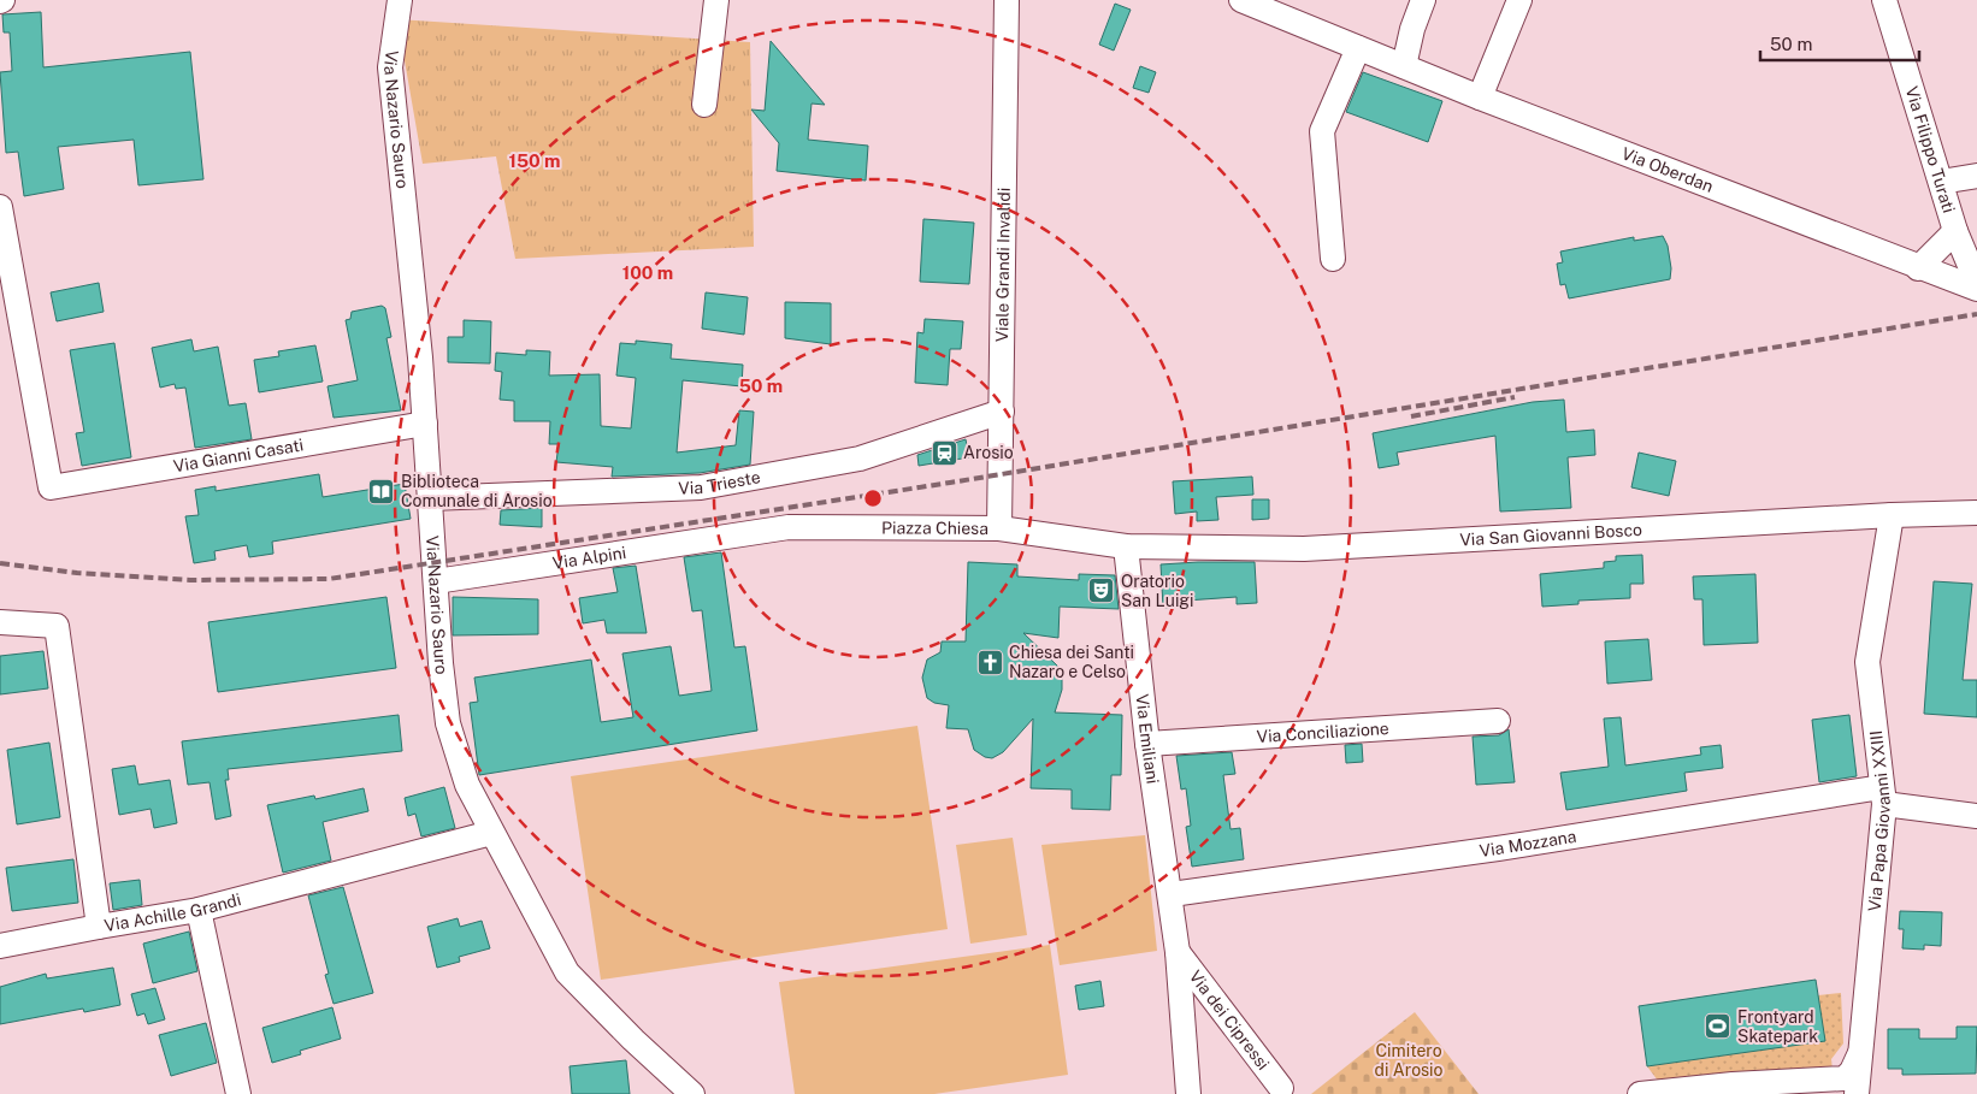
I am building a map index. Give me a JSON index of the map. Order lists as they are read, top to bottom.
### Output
{
  "streets": {
    "street": [
      "Via Nazario Sauro",
      "Via Filippo Turati",
      "Via Oberdan",
      "Viale Grandi Invalidi",
      "Via Gianni Casati",
      "Via Trieste",
      "Piazza Chiesa",
      "Via San Giovanni Bosco",
      "Via Alpini",
      "Via Conciliazione",
      "Via Emiliani",
      "Via Papa Giovanni XXIII",
      "Via Mozzana",
      "Via Achille Grandi",
      "Via dei Cipressi"
    ]
  },
  "crossings": [
    ["Via Nazario Sauro", "Via Gianni Casati"],
    ["Via Nazario Sauro", "Via Trieste"],
    ["Via Nazario Sauro", "Via Alpini"],
    ["Via Nazario Sauro", "Via Achille Grandi"],
    ["Via Filippo Turati", "Via Oberdan"],
    ["Viale Grandi Invalidi", "Via Trieste"],
    ["Viale Grandi Invalidi", "Piazza Chiesa"],
    ["Piazza Chiesa", "Via San Giovanni Bosco"],
    ["Piazza Chiesa", "Via Alpini"],
    ["Piazza Chiesa", "Via Emiliani"],
    ["Via San Giovanni Bosco", "Via Emiliani"],
    ["Via San Giovanni Bosco", "Via Papa Giovanni XXIII"],
    ["Via Conciliazione", "Via Emiliani"],
    ["Via Emiliani", "Via Mozzana"],
    ["Via Emiliani", "Via dei Cipressi"],
    ["Via Papa Giovanni XXIII", "Via Mozzana"],
    ["Via Mozzana", "Via dei Cipressi"]
  ],
  "parks": ["Cimitero di Arosio"],
  "places": {
    "station": ["Arosio"],
    "library": ["Biblioteca Comunale di Arosio"],
    "theatre": ["Oratorio San Luigi"],
    "church": ["Chiesa dei Santi Nazaro e Celso"],
    "sports": ["Frontyard Skatepark"]
  },
  "scale_bar": "50 m",
  "rings": ["150 m", "100 m", "50 m"]
}
